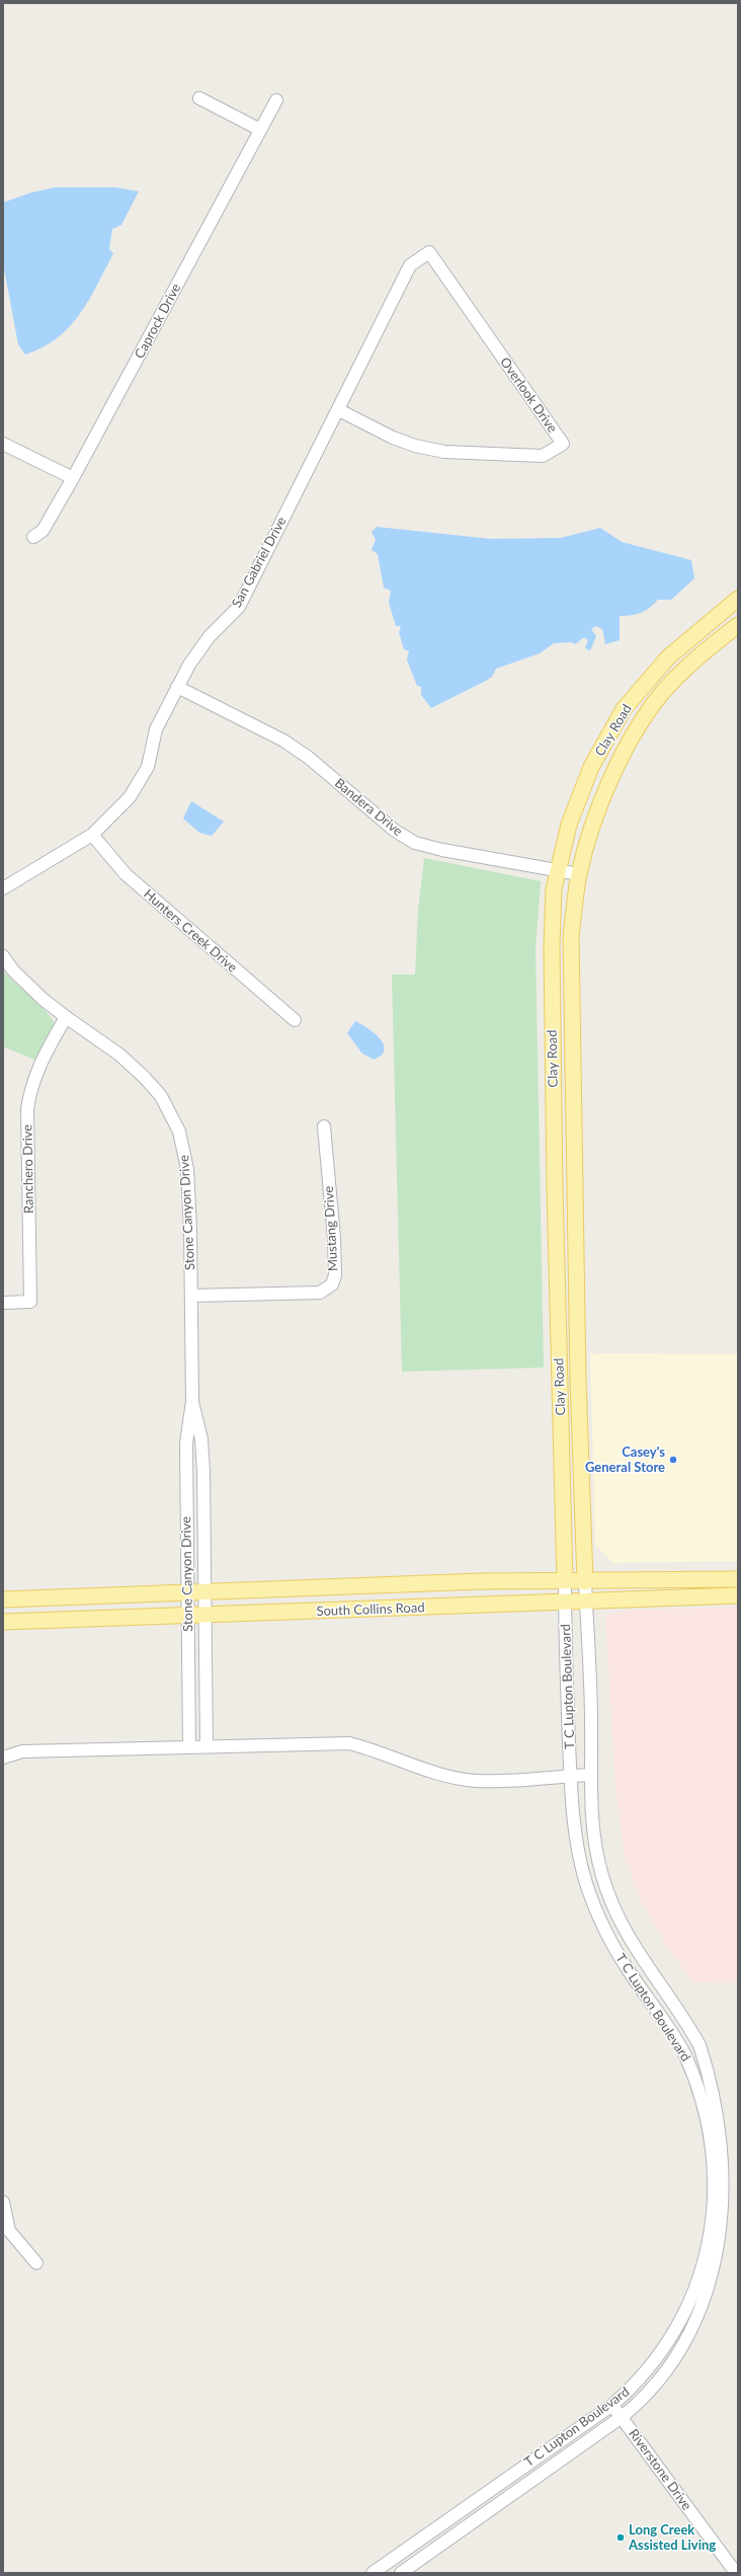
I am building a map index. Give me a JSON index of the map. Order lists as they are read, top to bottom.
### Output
{
  "streets": {
    "main road": ["Clay Road", "South Collins Road"],
    "street": [
      "Caprock Drive",
      "Overlook Drive",
      "San Gabriel Drive",
      "Bandera Drive",
      "Hunters Creek Drive",
      "Ranchero Drive",
      "Stone Canyon Drive",
      "Mustang Drive",
      "T C Lupton Boulevard",
      "Riverstone Drive"
    ]
  },
  "crossings": [
    ["Overlook Drive", "San Gabriel Drive"],
    ["San Gabriel Drive", "Bandera Drive"],
    ["San Gabriel Drive", "Hunters Creek Drive"],
    ["Clay Road", "Bandera Drive"],
    ["Clay Road", "South Collins Road"],
    ["Clay Road", "T C Lupton Boulevard"],
    ["Ranchero Drive", "Stone Canyon Drive"],
    ["Stone Canyon Drive", "Mustang Drive"],
    ["Stone Canyon Drive", "South Collins Road"],
    ["South Collins Road", "T C Lupton Boulevard"],
    ["T C Lupton Boulevard", "Riverstone Drive"]
  ],
  "places": ["Casey's General Store", "Long Creek Assisted Living"]
}
